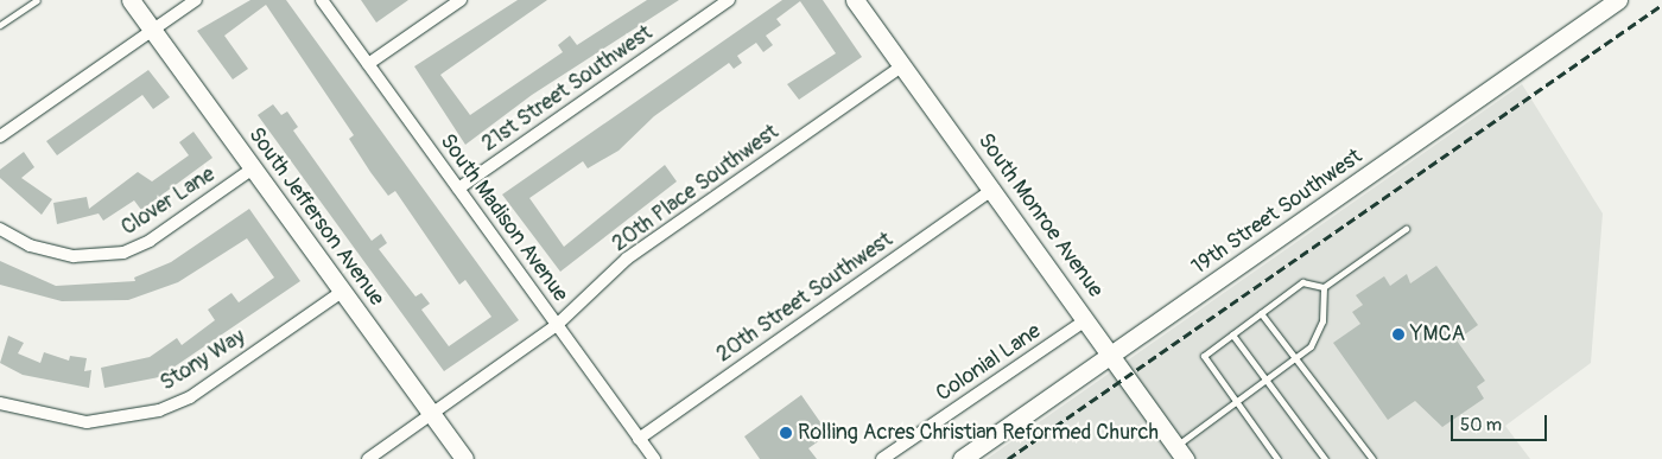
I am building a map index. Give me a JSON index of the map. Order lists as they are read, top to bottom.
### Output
{
  "streets": {
    "street": [
      "21st Street Southwest",
      "20th Place Southwest",
      "Clover Lane",
      "19th Street Southwest",
      "South Monroe Avenue",
      "South Jefferson Avenue",
      "South Madison Avenue",
      "20th Street Southwest",
      "Stony Way",
      "Colonial Lane"
    ]
  },
  "crossings": [
    ["21st Street Southwest", "South Madison Avenue"],
    ["20th Place Southwest", "South Monroe Avenue"],
    ["20th Place Southwest", "South Jefferson Avenue"],
    ["20th Place Southwest", "South Madison Avenue"],
    ["Clover Lane", "South Jefferson Avenue"],
    ["19th Street Southwest", "South Monroe Avenue"],
    ["South Monroe Avenue", "20th Street Southwest"],
    ["South Monroe Avenue", "Colonial Lane"],
    ["South Jefferson Avenue", "Stony Way"],
    ["South Madison Avenue", "20th Street Southwest"]
  ],
  "places": ["YMCA", "Rolling Acres Christian Reformed Church"],
  "scale_bar": "50 m"
}
